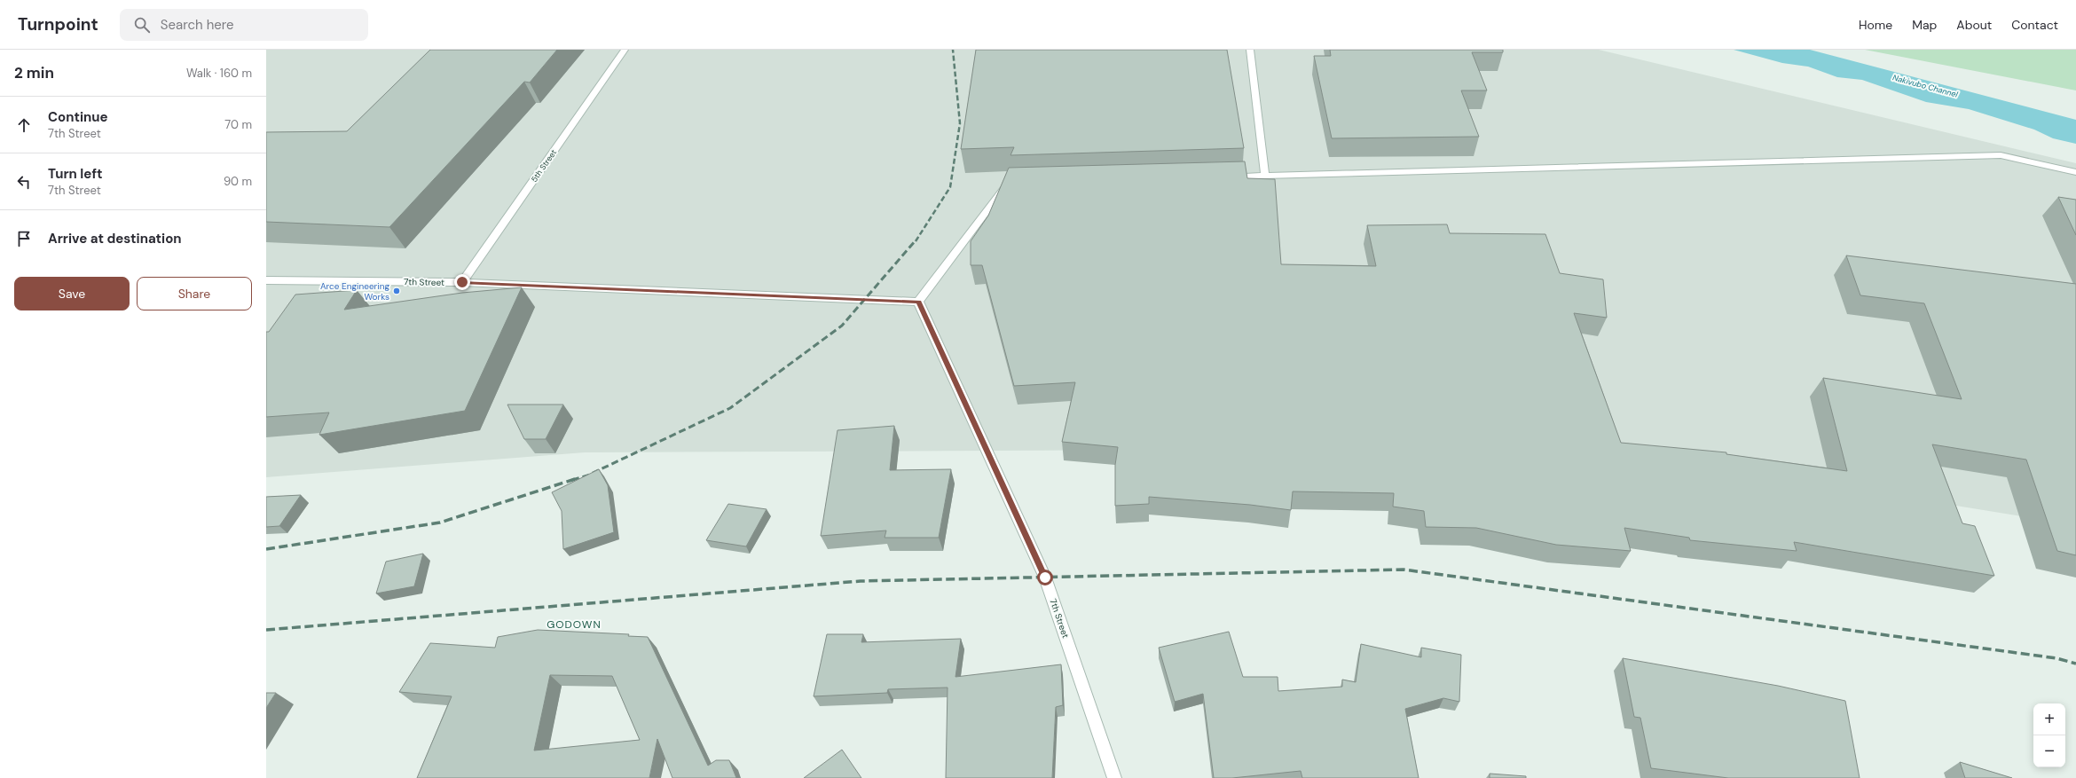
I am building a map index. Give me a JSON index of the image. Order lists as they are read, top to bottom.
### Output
{
  "streets": {
    "street": ["5th Street", "7th Street"]
  },
  "crossings": [
    ["5th Street", "7th Street"]
  ],
  "districts": ["GODOWN"],
  "water": ["Nakivubo Channel"],
  "places": ["Arce Engineering Works"],
  "page": {
    "header": "Turnpoint",
    "search": "Search here",
    "nav": [
      "Home",
      "Map",
      "About",
      "Contact"
    ],
    "heading": ["2 min", "Walk · 160 m"],
    "list": [
      ["Continue", "7th Street", "70 m"],
      ["Turn left", "7th Street", "90 m"],
      "Arrive at destination"
    ],
    "buttons": ["Save", "Share"],
    "map_buttons": ["+", "−"]
  }
}
